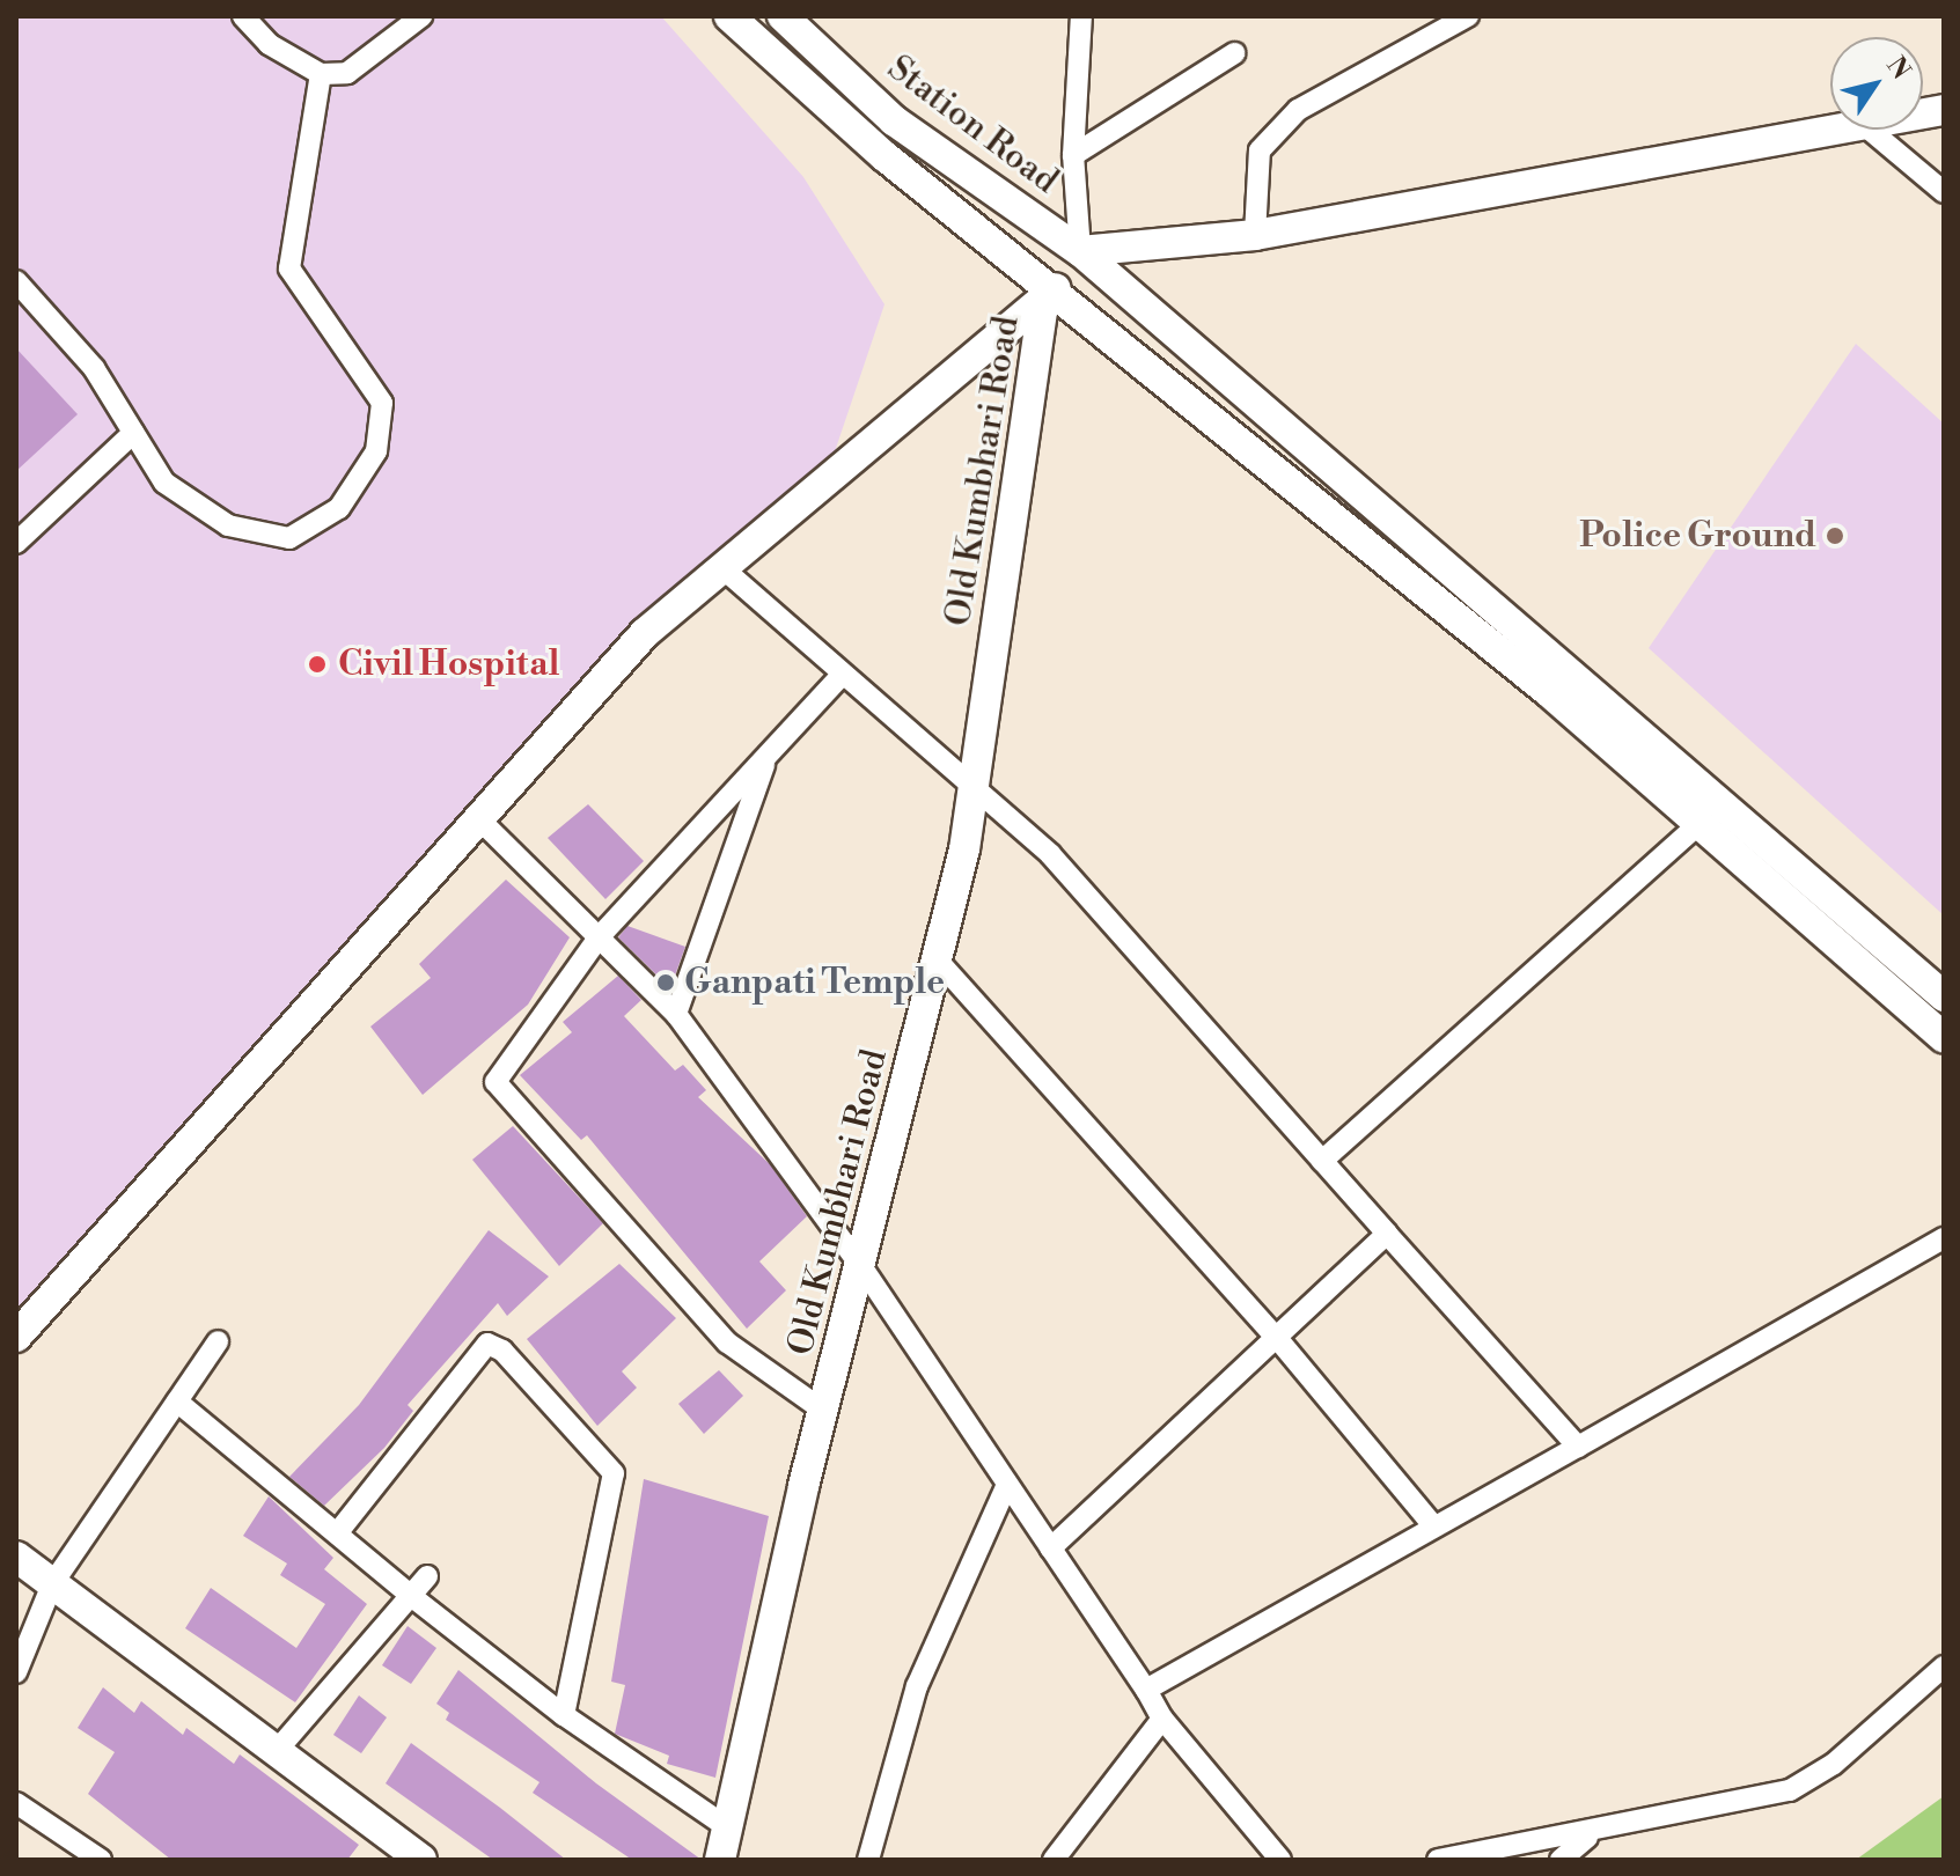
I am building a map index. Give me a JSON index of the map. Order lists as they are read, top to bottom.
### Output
{
  "streets": {
    "main road": ["Station Road", "Old Kumbhari Road"]
  },
  "places": ["Police Ground", "Civil Hospital", "Ganpati Temple"],
  "north": "top right"
}
